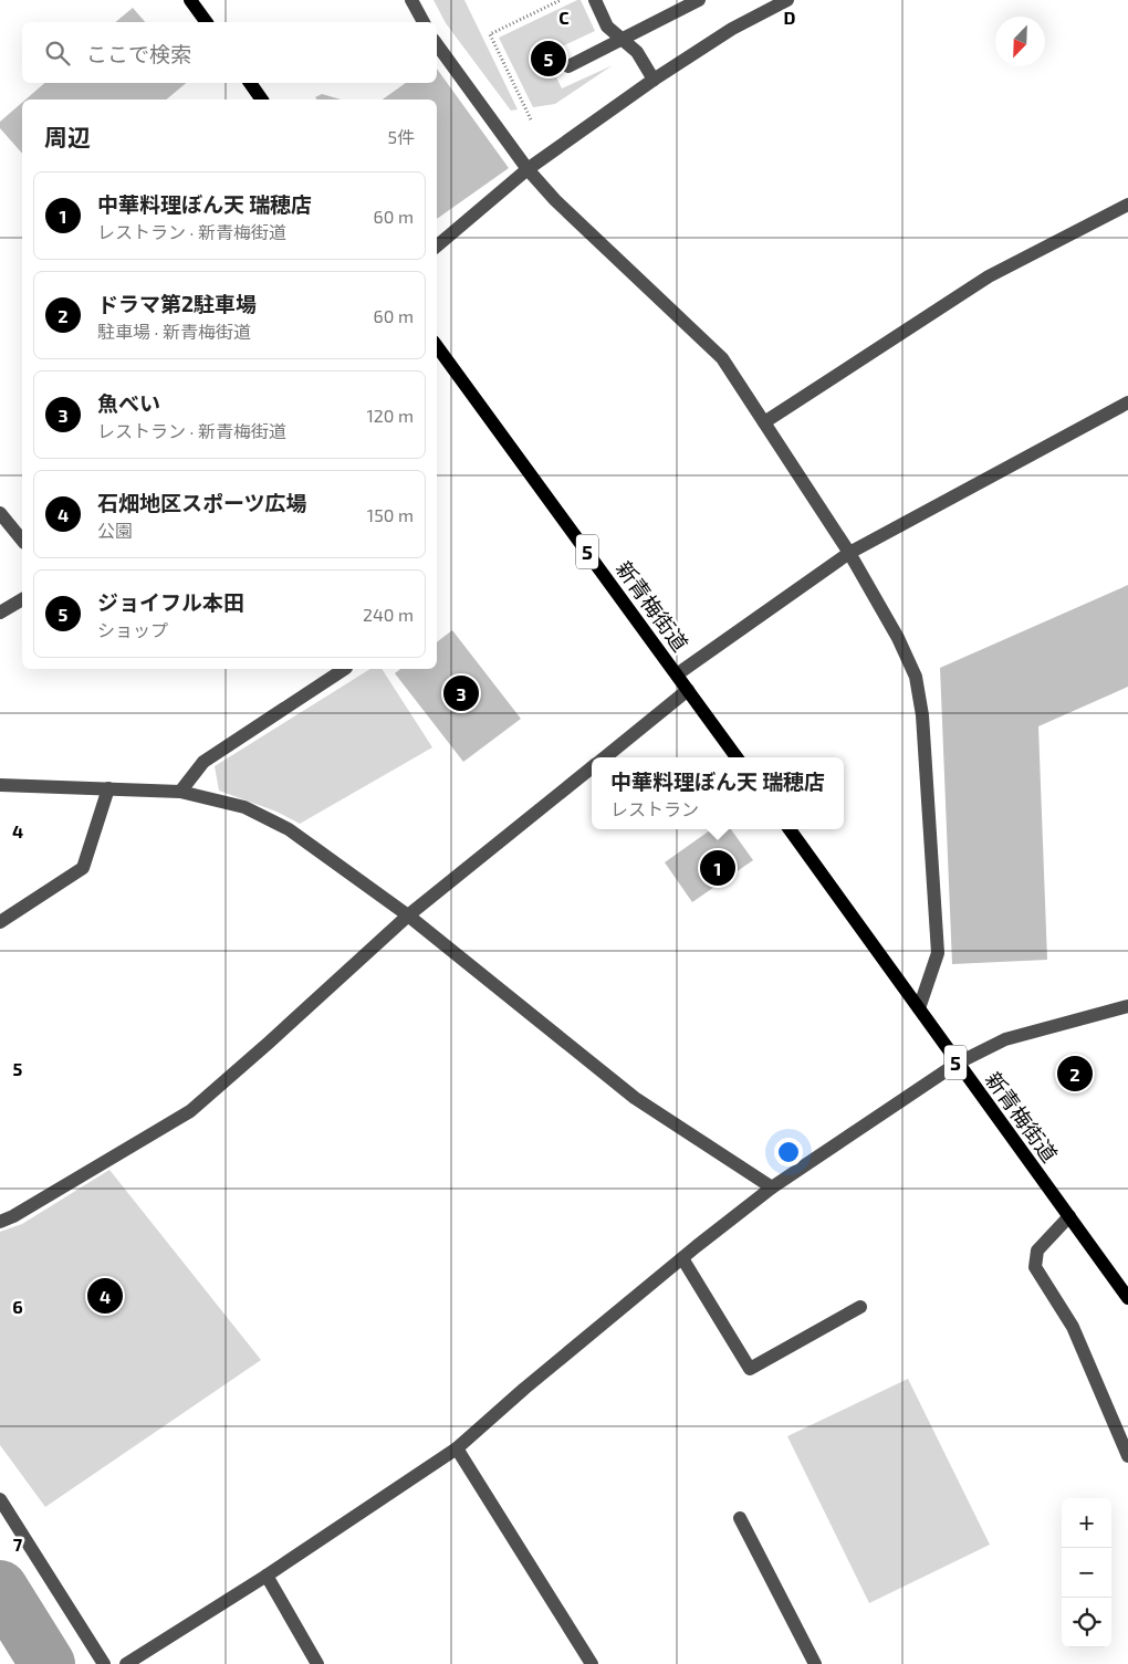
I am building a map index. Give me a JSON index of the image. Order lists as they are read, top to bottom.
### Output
{
  "streets": {
    "main road": ["5", "新青梅街道"]
  },
  "north": "bottom left",
  "page": {
    "search": "ここで検索",
    "pins": [
      "5",
      "3",
      "1",
      "2",
      "4"
    ],
    "heading": ["周辺", "5件"],
    "list": [
      {
        "mark": "1",
        "name": "中華料理ぼん天 瑞穂店",
        "note": "レストラン · 新青梅街道",
        "value": "60 m"
      },
      {
        "mark": "2",
        "name": "ドラマ第2駐車場",
        "note": "駐車場 · 新青梅街道",
        "value": "60 m"
      },
      {
        "mark": "3",
        "name": "魚べい",
        "note": "レストラン · 新青梅街道",
        "value": "120 m"
      },
      {
        "mark": "4",
        "name": "石畑地区スポーツ広場",
        "note": "公園",
        "value": "150 m"
      },
      {
        "mark": "5",
        "name": "ジョイフル本田",
        "note": "ショップ",
        "value": "240 m"
      }
    ],
    "popup": ["中華料理ぼん天 瑞穂店", "レストラン"],
    "map_buttons": ["+", "−"]
  },
  "grid": {
    "columns": ["C", "D"],
    "rows": [
      "4",
      "5",
      "6",
      "7"
    ]
  }
}
